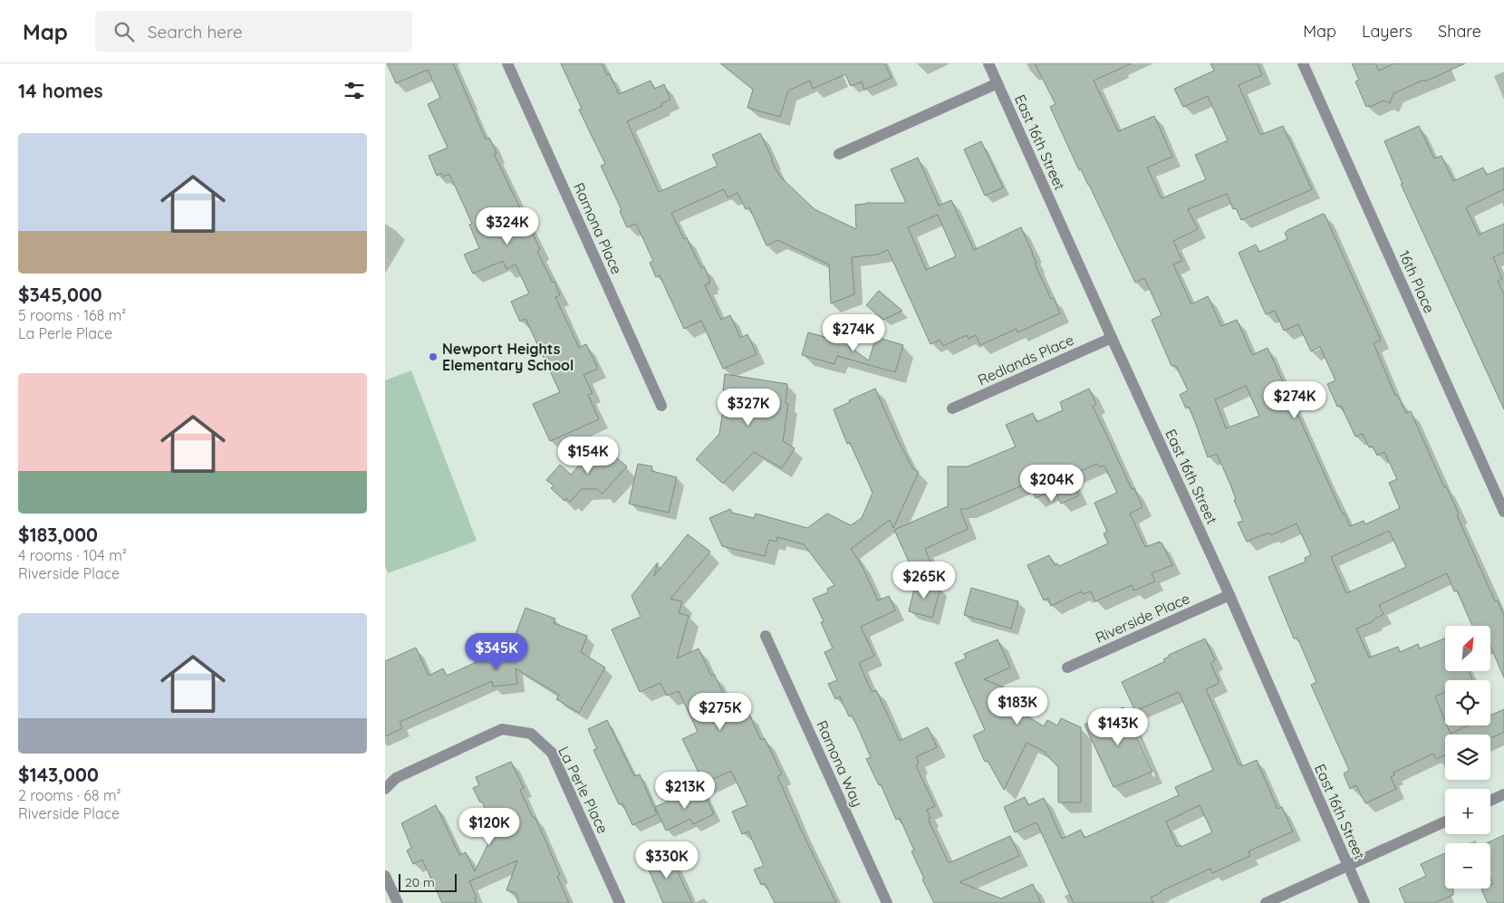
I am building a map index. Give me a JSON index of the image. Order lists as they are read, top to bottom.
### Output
{
  "streets": {
    "street": [
      "East 16th Street",
      "Ramona Place",
      "16th Place",
      "Redlands Place",
      "Riverside Place",
      "Ramona Way",
      "La Perle Place"
    ]
  },
  "crossings": [
    ["East 16th Street", "Redlands Place"],
    ["East 16th Street", "Riverside Place"]
  ],
  "places": ["Newport Heights Elementary School"],
  "scale_bar": "20 m",
  "north": "top right",
  "page": {
    "header": "Map",
    "search": "Search here",
    "nav": ["Map", "Layers", "Share"],
    "heading": "14 homes",
    "list": [
      {
        "name": "$345,000",
        "note": "5 rooms · 168 m² · La Perle Place"
      },
      {
        "name": "$183,000",
        "note": "4 rooms · 104 m² · Riverside Place"
      },
      {
        "name": "$143,000",
        "note": "2 rooms · 68 m² · Riverside Place"
      }
    ],
    "price": [
      "$324K",
      "$274K",
      "$274K",
      "$327K",
      "$154K",
      "$204K",
      "$265K",
      "$345K",
      "$183K",
      "$275K",
      "$143K",
      "$213K",
      "$120K",
      "$330K"
    ],
    "map_buttons": ["+", "−"],
    "scale": "20 m"
  }
}
